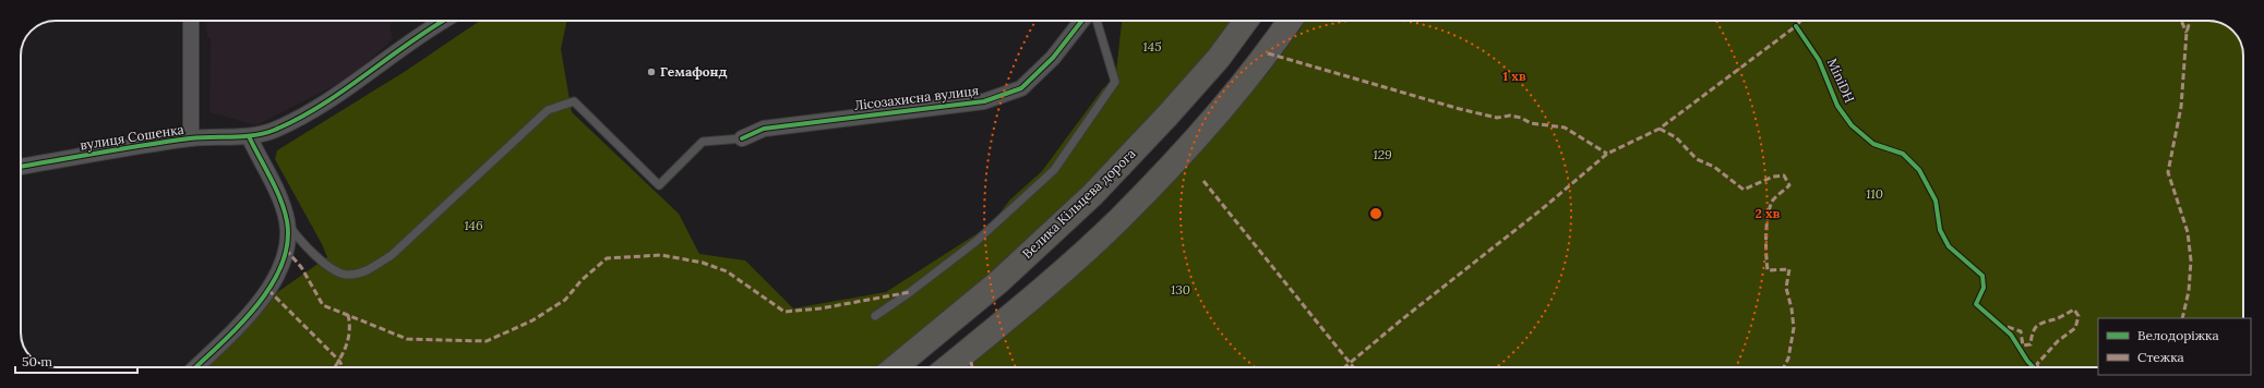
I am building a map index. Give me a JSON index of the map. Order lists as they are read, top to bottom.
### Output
{
  "streets": {
    "main road": ["Велика Кільцева дорога"],
    "street": ["Лісозахисна вулиця", "вулиця Сошенка"],
    "cycle path": ["MiniDH"]
  },
  "parks": [
    "145",
    "129",
    "110",
    "146",
    "130"
  ],
  "places": ["Гемафонд"],
  "legend": ["Велодоріжка", "Стежка"],
  "scale_bar": "50 m",
  "rings": ["1 хв", "2 хв"]
}
